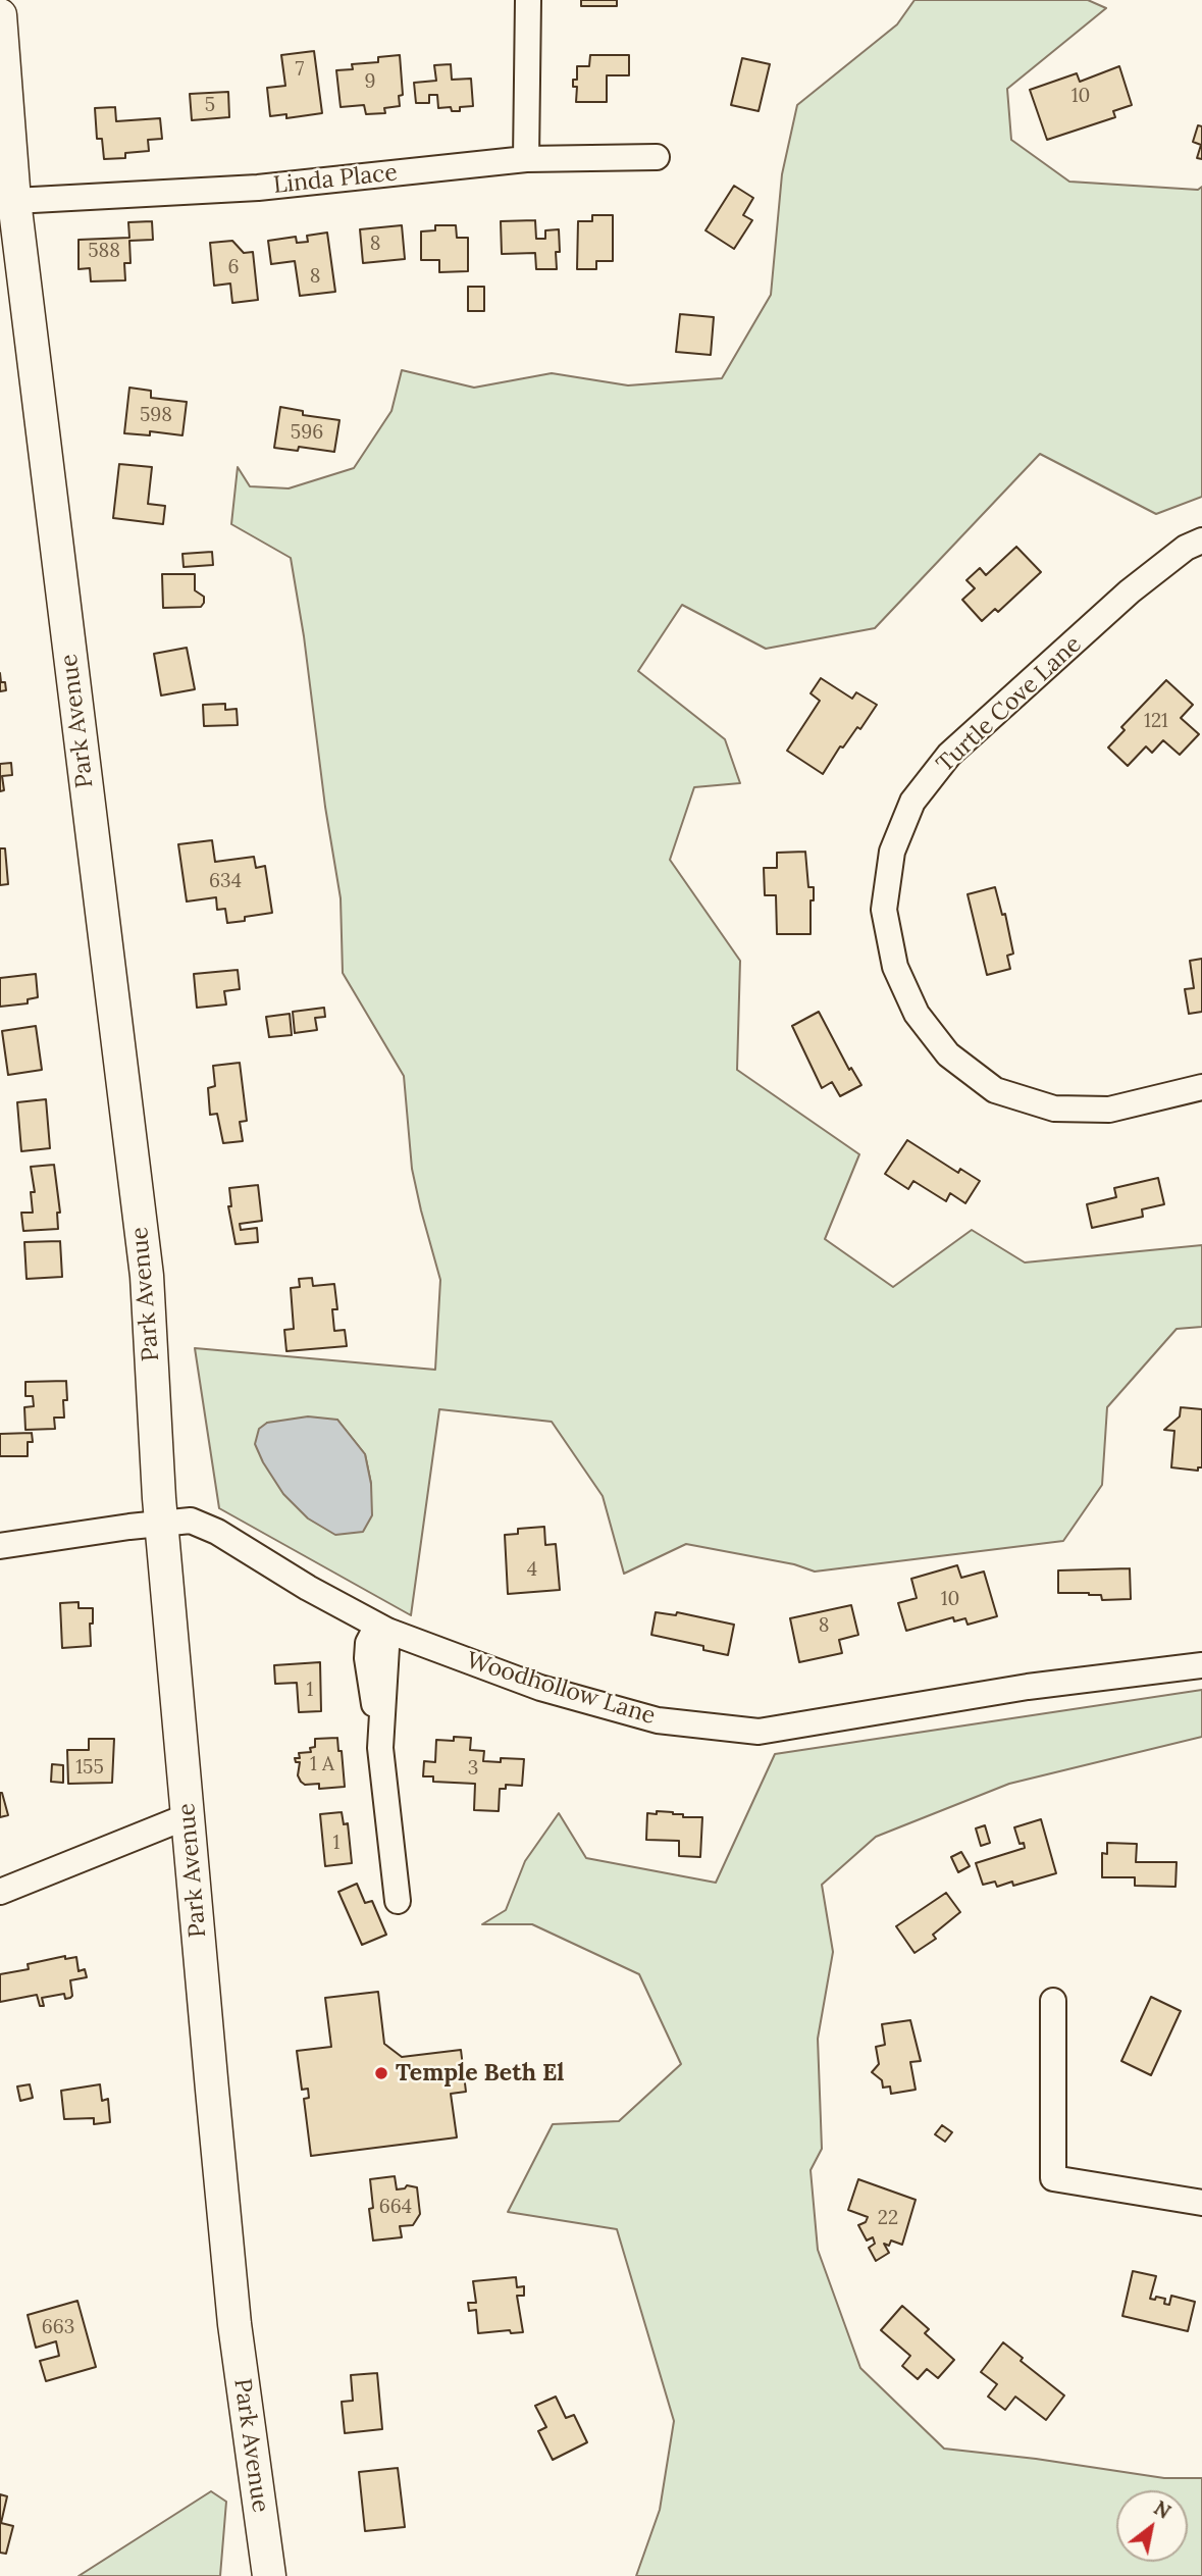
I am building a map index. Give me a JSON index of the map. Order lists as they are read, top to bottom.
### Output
{
  "streets": {
    "main road": ["Park Avenue"],
    "street": ["Linda Place", "Turtle Cove Lane", "Woodhollow Lane"]
  },
  "crossings": [
    ["Linda Place", "Park Avenue"],
    ["Park Avenue", "Woodhollow Lane"]
  ],
  "places": ["Temple Beth El"],
  "house_numbers": [
    "7",
    "9",
    "10",
    "5",
    "8",
    "588",
    "6",
    "8",
    "598",
    "596",
    "121",
    "634",
    "4",
    "10",
    "8",
    "1",
    "1 A",
    "155",
    "3",
    "1",
    "664",
    "22",
    "663"
  ],
  "north": "top right"
}
